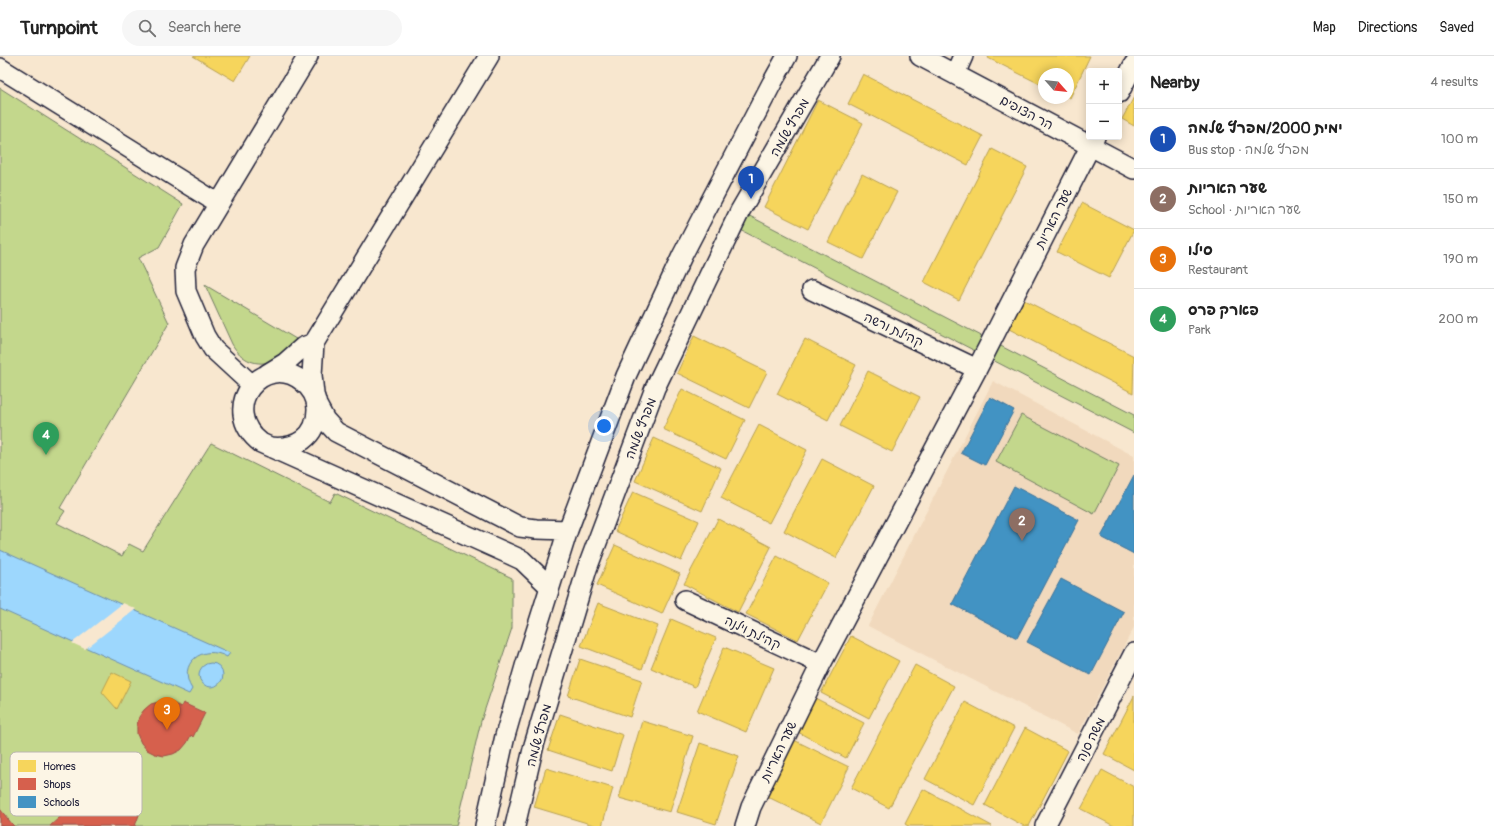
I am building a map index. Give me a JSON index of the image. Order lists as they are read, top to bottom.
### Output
{
  "streets": {
    "street": [
      "הר הצופים",
      "מפרץ שלמה",
      "שער האריות",
      "קהילת ורשה",
      "קהילת וילנה",
      "משה סנה"
    ]
  },
  "crossings": [
    ["הר הצופים", "שער האריות"],
    ["שער האריות", "קהילת ורשה"],
    ["שער האריות", "קהילת וילנה"]
  ],
  "legend": ["Homes", "Shops", "Schools"],
  "north": "bottom right",
  "page": {
    "header": "Turnpoint",
    "search": "Search here",
    "nav": ["Map", "Directions", "Saved"],
    "heading": ["Nearby", "4 results"],
    "map_buttons": ["+", "−"],
    "list": [
      {
        "mark": "1",
        "name": "ימית 2000/מפרץ שלמה",
        "note": "Bus stop · מפרץ שלמה",
        "value": "100 m"
      },
      {
        "mark": "2",
        "name": "שער האריות",
        "note": "School · שער האריות",
        "value": "150 m"
      },
      {
        "mark": "3",
        "name": "סילו",
        "note": "Restaurant",
        "value": "190 m"
      },
      {
        "mark": "4",
        "name": "פארק פרס",
        "note": "Park",
        "value": "200 m"
      }
    ],
    "pins": [
      "1",
      "4",
      "2",
      "3"
    ]
  }
}
